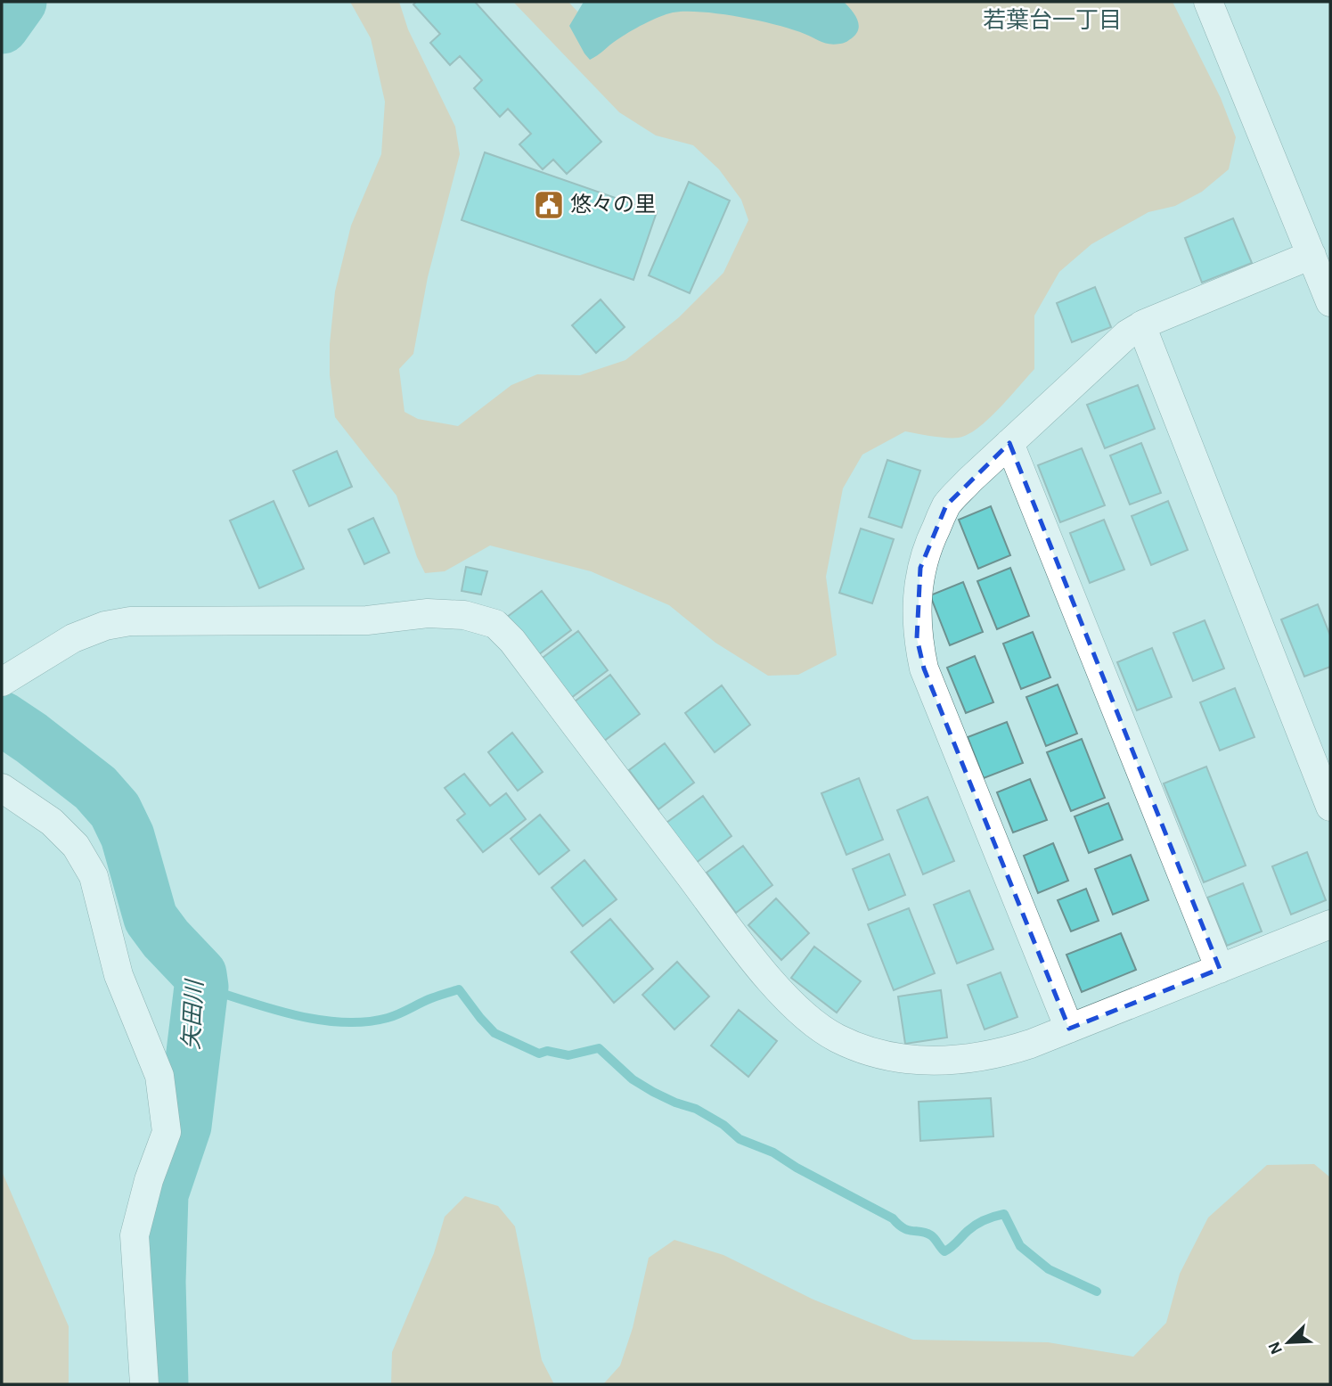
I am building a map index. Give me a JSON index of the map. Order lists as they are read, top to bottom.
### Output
{
  "districts": ["若葉台一丁目"],
  "water": ["矢田川"],
  "places": {
    "public building": ["悠々の里"]
  },
  "north": "bottom left"
}
